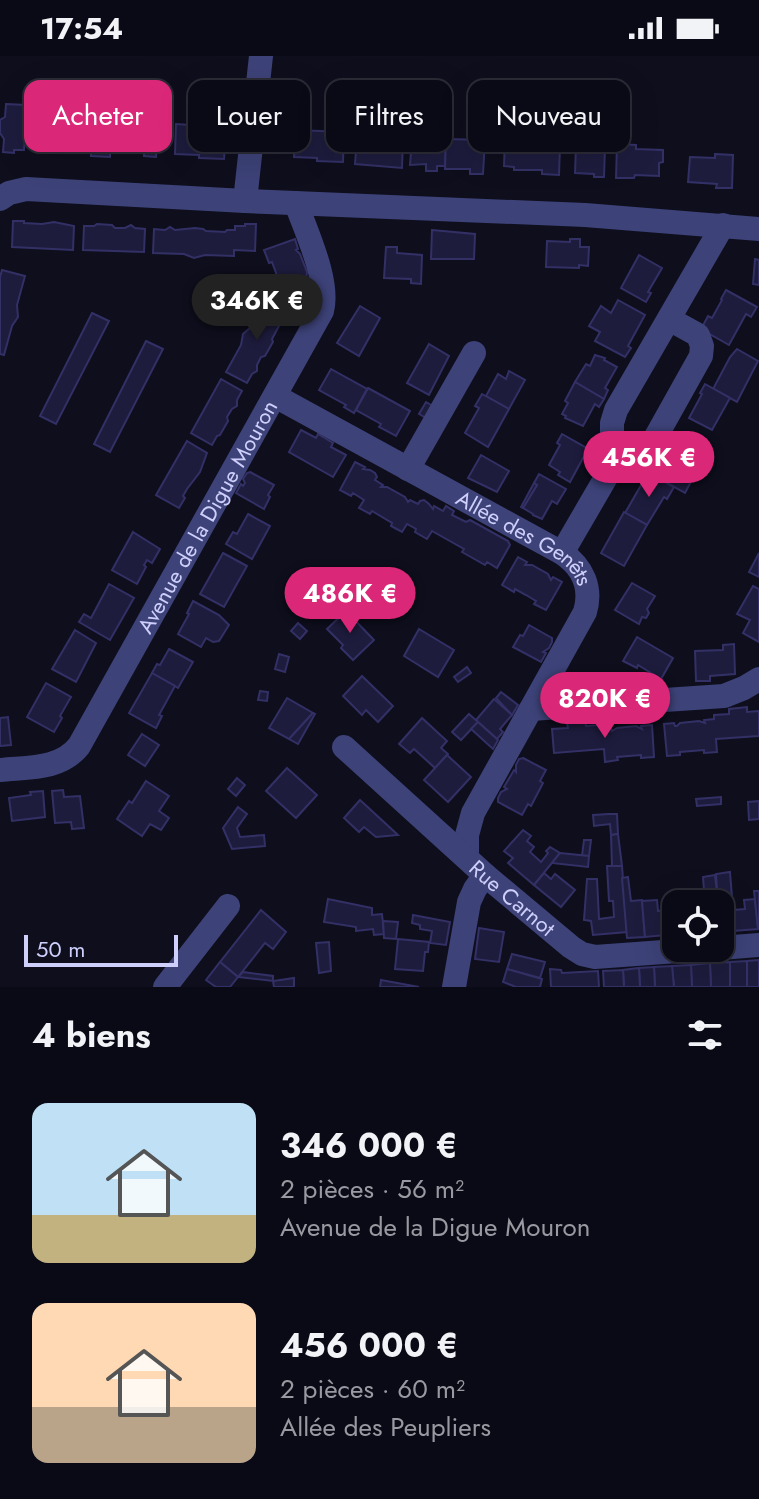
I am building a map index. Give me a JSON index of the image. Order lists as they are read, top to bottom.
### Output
{
  "streets": {
    "street": ["Avenue de la Digue Mouron", "Allée des Genêts", "Rue Carnot"]
  },
  "crossings": [
    ["Avenue de la Digue Mouron", "Allée des Genêts"],
    ["Allée des Genêts", "Rue Carnot"]
  ],
  "scale_bar": "50 m",
  "page": {
    "status": "17:54",
    "chip": [
      "Acheter",
      "Louer",
      "Filtres",
      "Nouveau"
    ],
    "price": [
      "346K €",
      "456K €",
      "486K €",
      "820K €"
    ],
    "scale": "50 m",
    "heading": "4 biens",
    "list": [
      {
        "name": "346 000 €",
        "note": "2 pièces · 56 m² · Avenue de la Digue Mouron"
      },
      {
        "name": "456 000 €",
        "note": "2 pièces · 60 m² · Allée des Peupliers"
      }
    ]
  }
}
